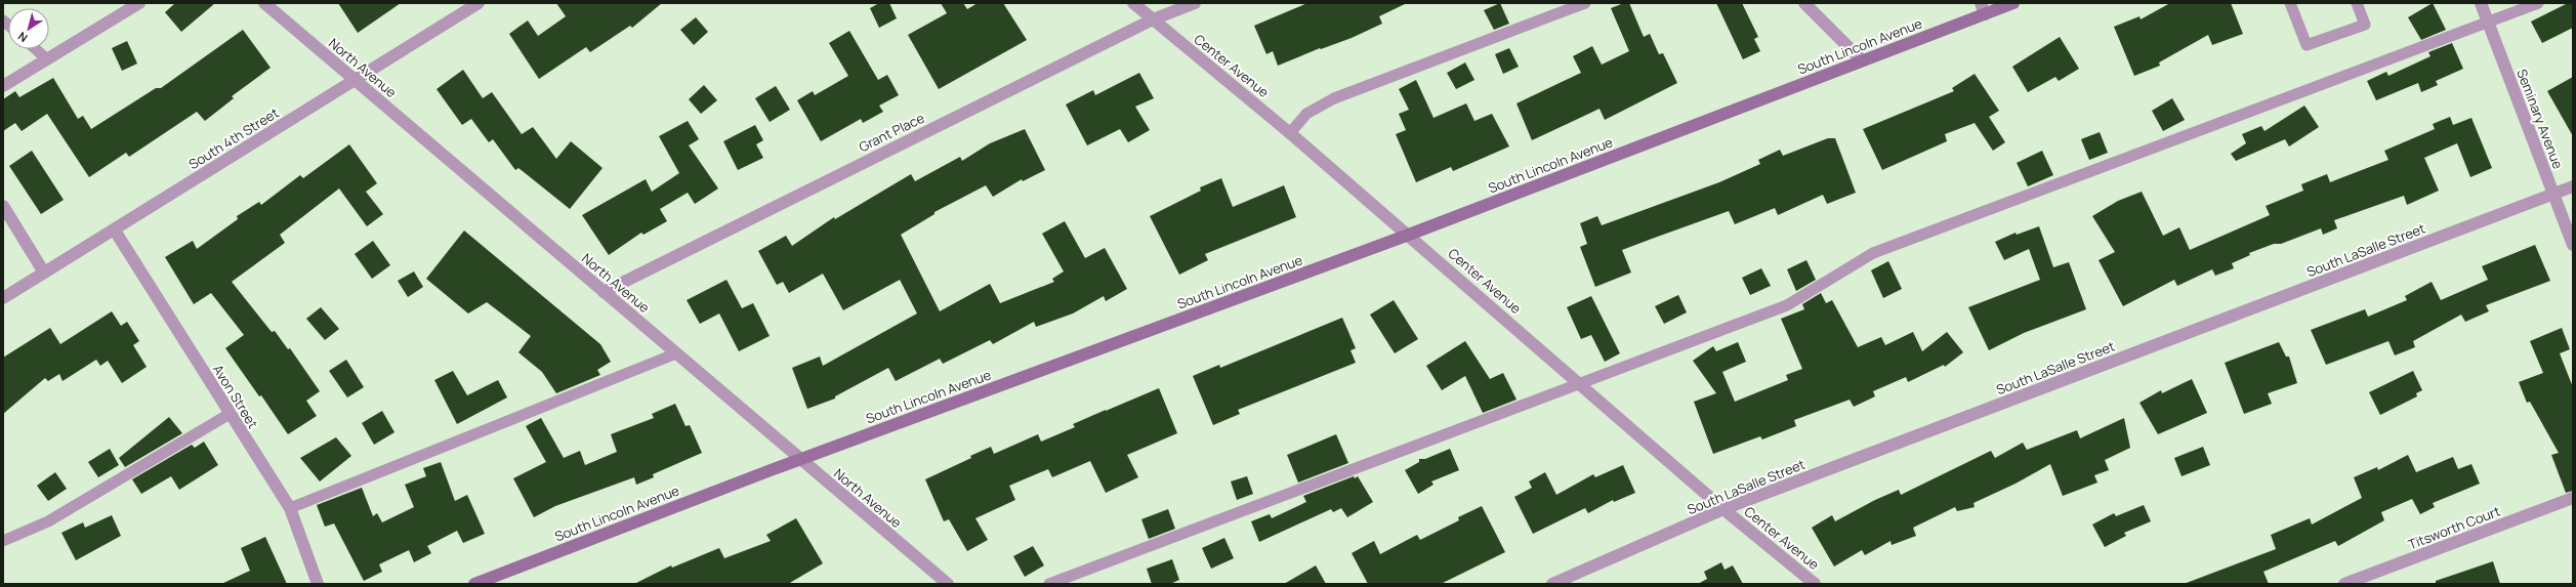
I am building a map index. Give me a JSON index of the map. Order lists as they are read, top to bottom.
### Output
{
  "streets": {
    "street": [
      "South Lincoln Avenue",
      "Center Avenue",
      "North Avenue",
      "Seminary Avenue",
      "Grant Place",
      "South 4th Street",
      "South LaSalle Street",
      "Avon Street",
      "Titsworth Court"
    ]
  },
  "crossings": [
    ["South Lincoln Avenue", "Center Avenue"],
    ["South Lincoln Avenue", "North Avenue"],
    ["Center Avenue", "Grant Place"],
    ["Center Avenue", "South LaSalle Street"],
    ["North Avenue", "Grant Place"],
    ["North Avenue", "South 4th Street"],
    ["Seminary Avenue", "South LaSalle Street"],
    ["South 4th Street", "Avon Street"]
  ],
  "north": "bottom left"
}
